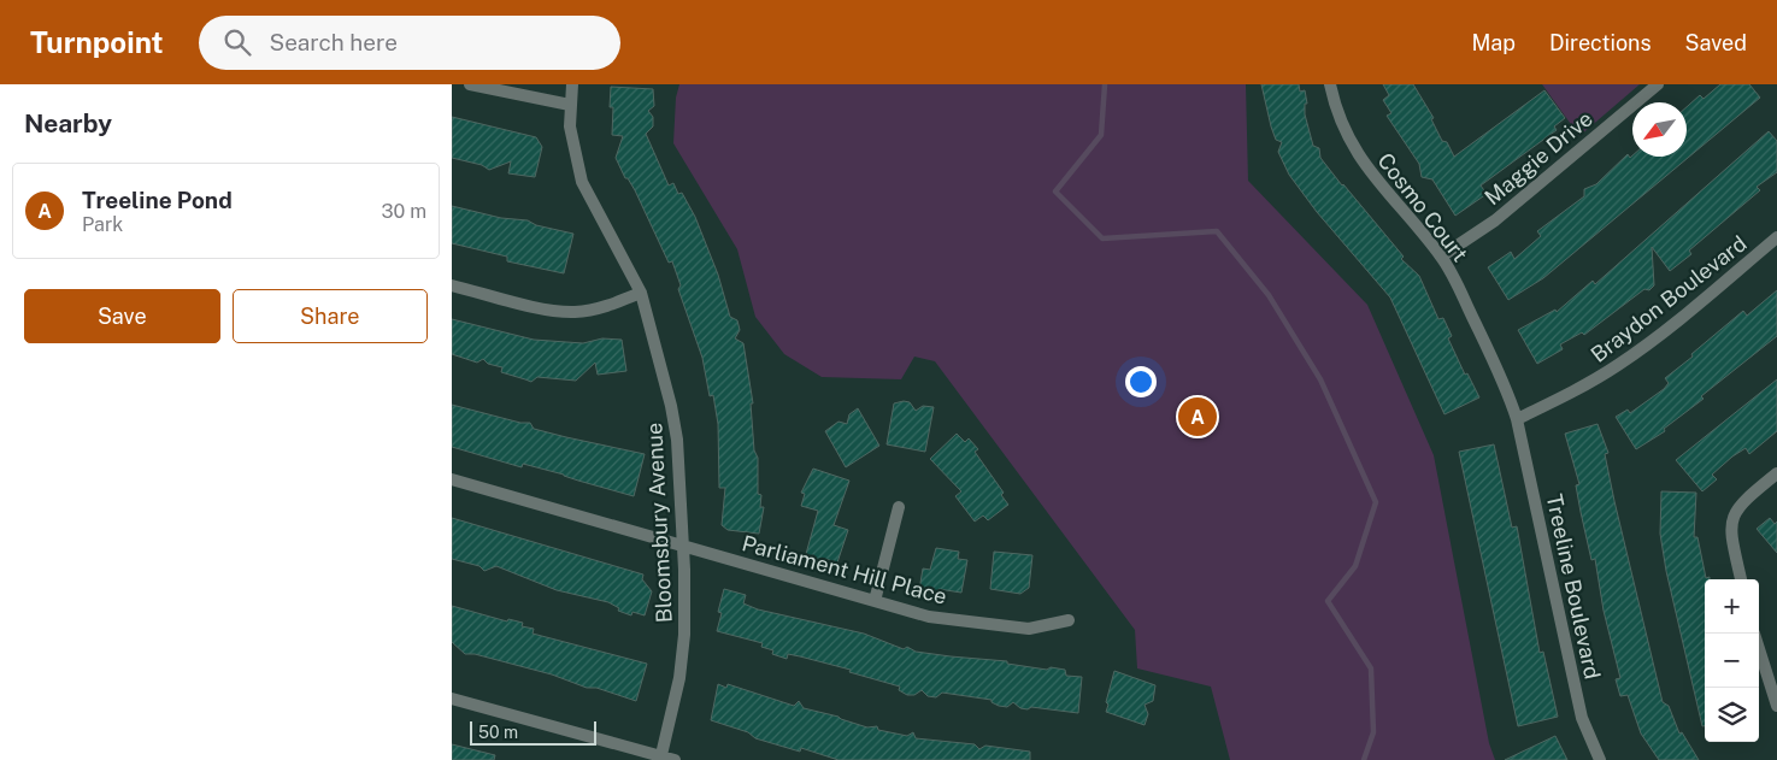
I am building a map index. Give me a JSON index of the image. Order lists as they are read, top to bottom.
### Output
{
  "streets": {
    "street": [
      "Maggie Drive",
      "Cosmo Court",
      "Braydon Boulevard",
      "Bloomsbury Avenue",
      "Parliament Hill Place",
      "Treeline Boulevard"
    ]
  },
  "crossings": [
    ["Maggie Drive", "Cosmo Court"],
    ["Cosmo Court", "Braydon Boulevard"],
    ["Cosmo Court", "Treeline Boulevard"],
    ["Braydon Boulevard", "Treeline Boulevard"],
    ["Bloomsbury Avenue", "Parliament Hill Place"]
  ],
  "scale_bar": "50 m",
  "north": "bottom left",
  "page": {
    "header": "Turnpoint",
    "search": "Search here",
    "nav": ["Map", "Directions", "Saved"],
    "heading": "Nearby",
    "list": [
      {
        "mark": "A",
        "name": "Treeline Pond",
        "note": "Park",
        "value": "30 m"
      }
    ],
    "buttons": ["Save", "Share"],
    "pins": "A",
    "map_buttons": ["+", "−"],
    "scale": "50 m"
  }
}
